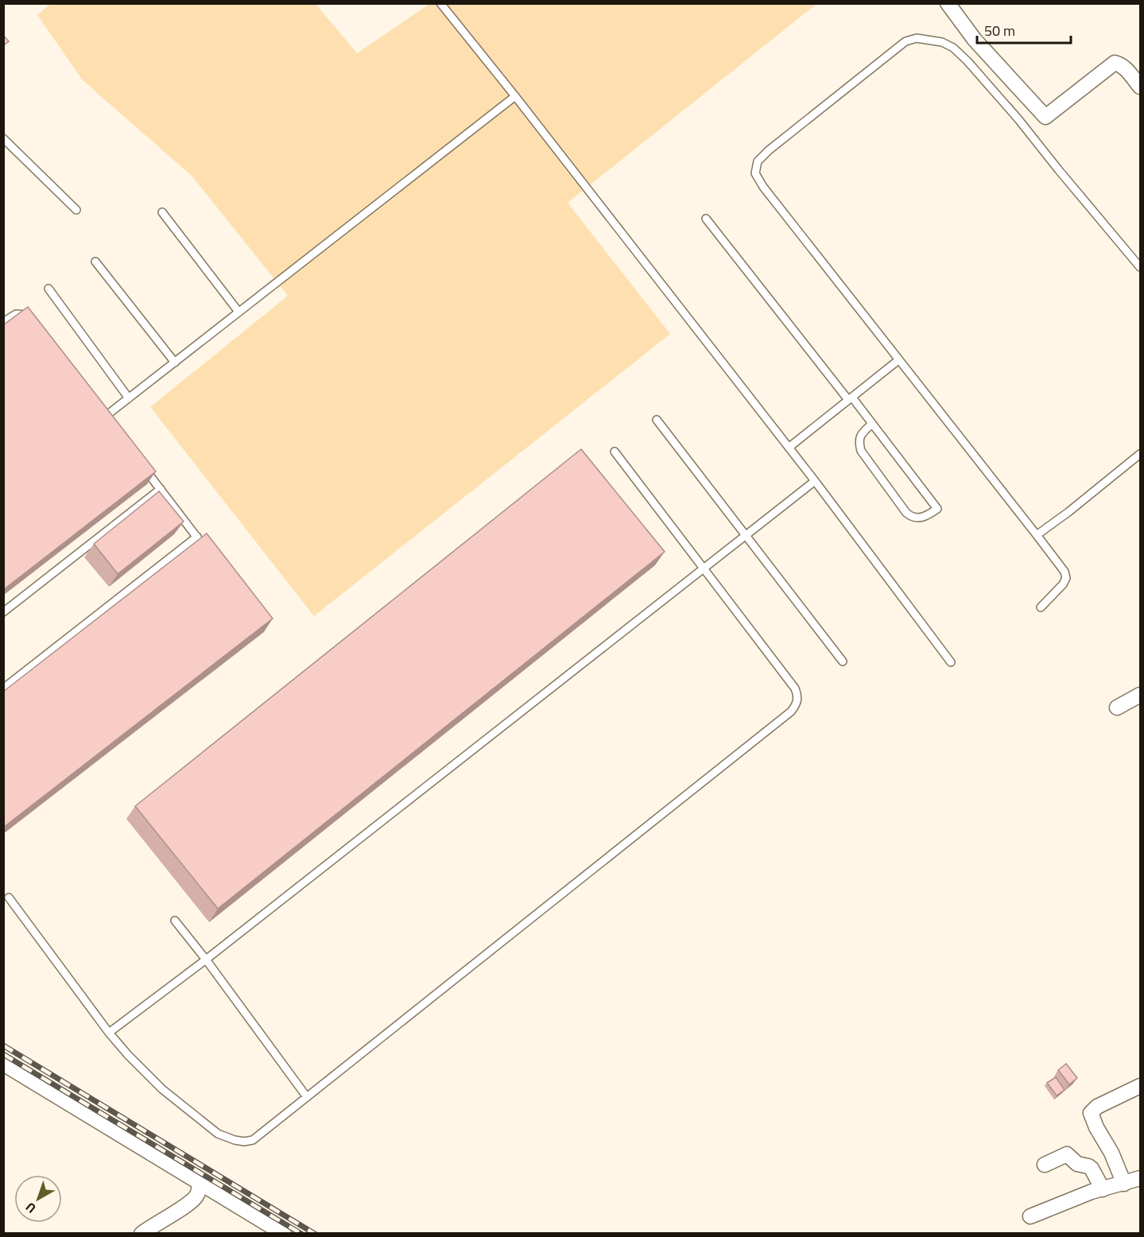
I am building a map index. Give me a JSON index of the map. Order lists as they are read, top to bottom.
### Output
{
  "scale_bar": "50 m",
  "north": "bottom left"
}
